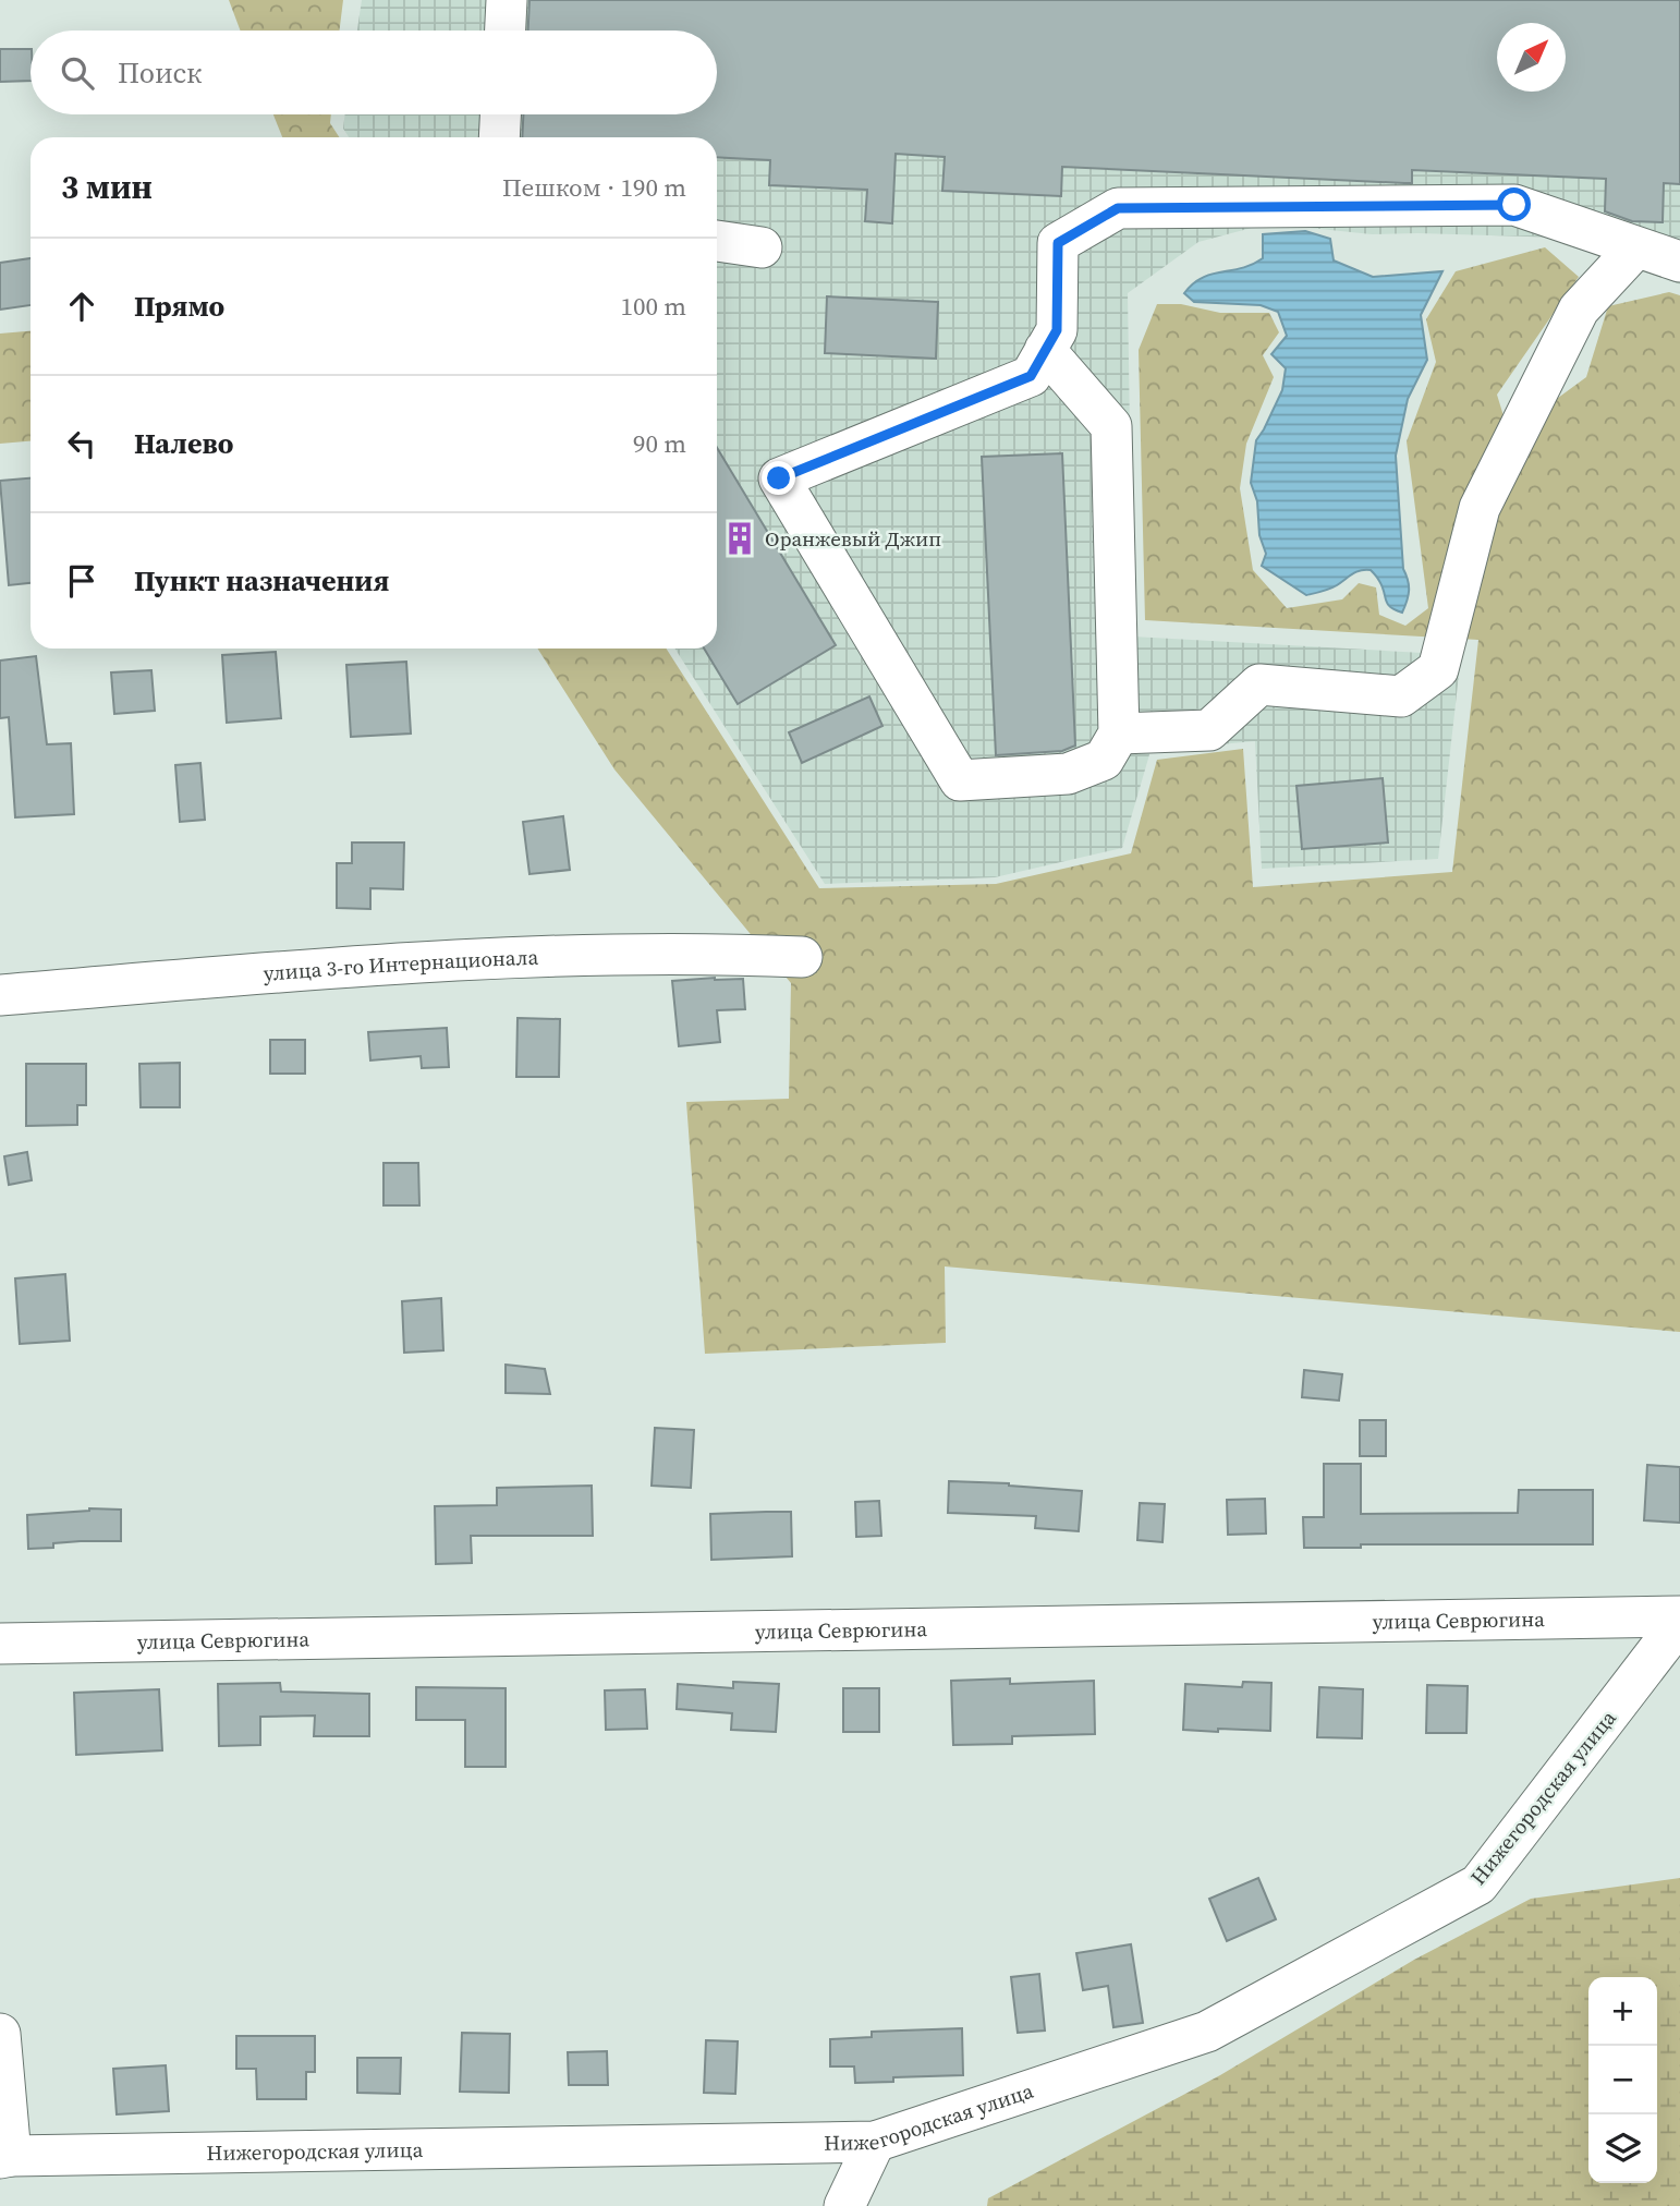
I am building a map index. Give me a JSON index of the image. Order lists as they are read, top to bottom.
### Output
{
  "streets": {
    "street": ["улица 3-го Интернационала", "улица Севрюгина", "Нижегородская улица"]
  },
  "crossings": [
    ["улица Севрюгина", "Нижегородская улица"]
  ],
  "places": {
    "building": ["Оранжевый Джип"]
  },
  "north": "top right",
  "page": {
    "search": "Поиск",
    "heading": ["3 мин", "Пешком · 190 m"],
    "list": [
      ["Прямо", "100 m"],
      ["Налево", "90 m"],
      "Пункт назначения"
    ],
    "map_buttons": ["+", "−"]
  }
}
